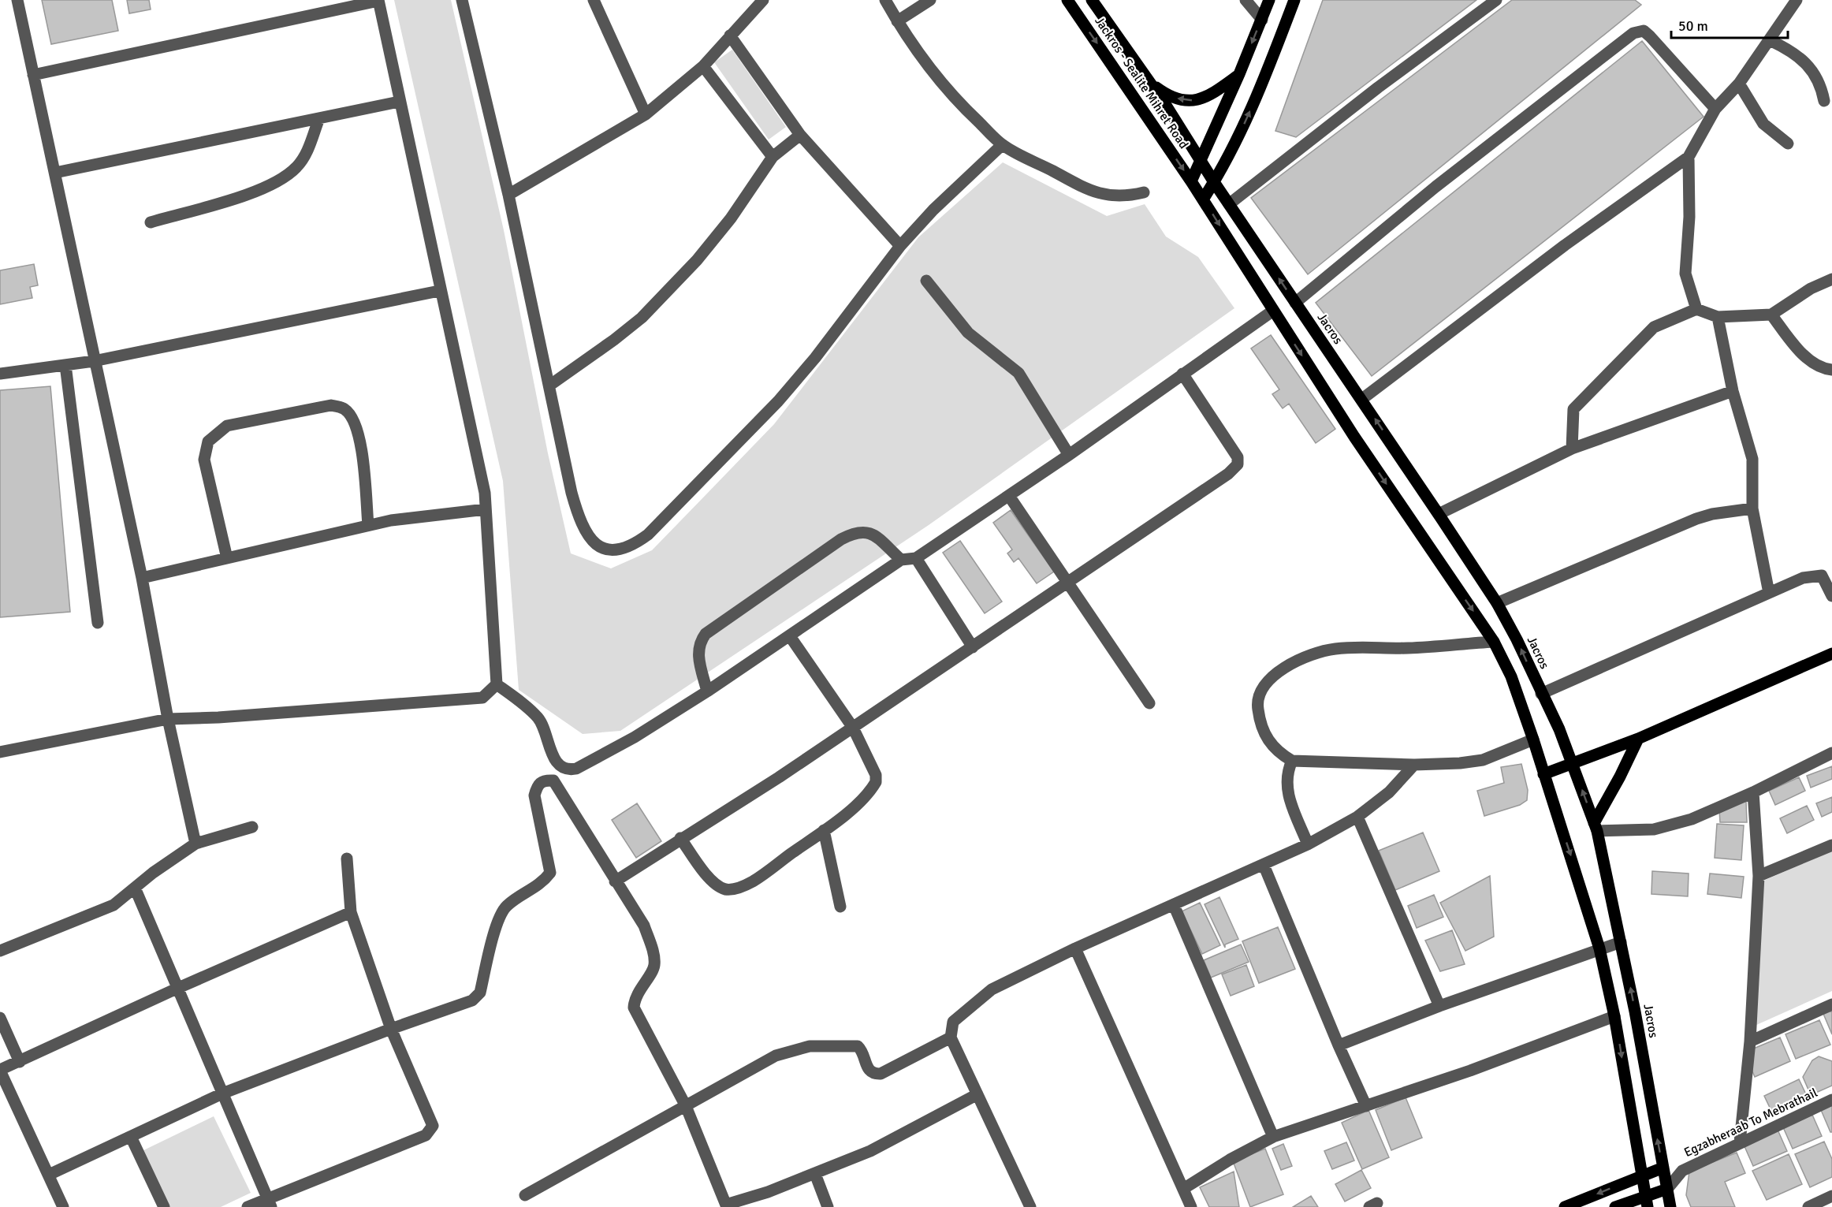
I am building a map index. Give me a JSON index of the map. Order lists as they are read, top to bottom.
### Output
{
  "streets": {
    "main road": ["Jackros - Sealite Mihret Road", "Jacros"],
    "street": ["Egzabheraab To Mebrathail"]
  },
  "crossings": [
    ["Jacros", "Egzabheraab To Mebrathail"]
  ],
  "one_way": ["Jackros - Sealite Mihret Road"],
  "scale_bar": "50 m"
}
